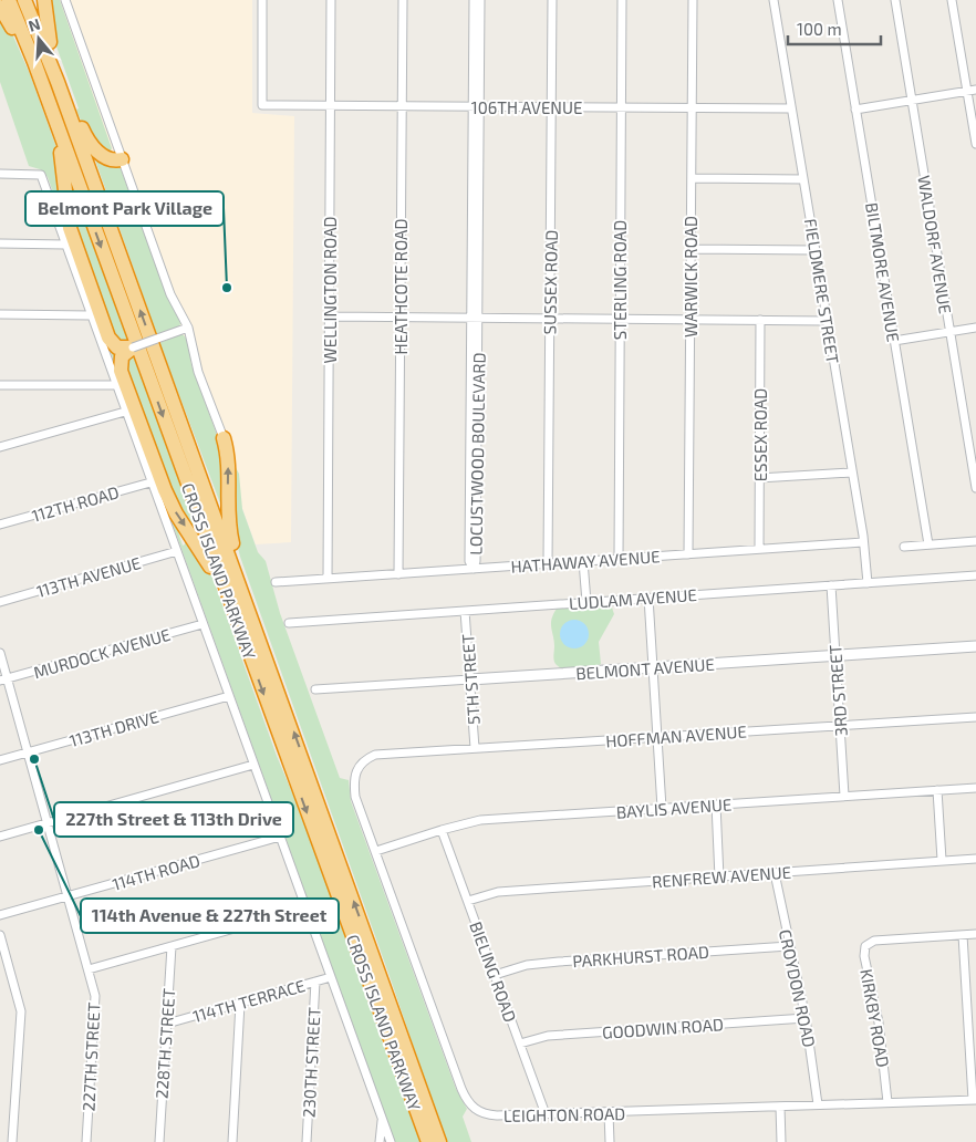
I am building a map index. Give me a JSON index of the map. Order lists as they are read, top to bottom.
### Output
{
  "streets": {
    "highway": ["CROSS ISLAND PARKWAY"],
    "street": [
      "106TH AVENUE",
      "WALDORF AVENUE",
      "BILTMORE AVENUE",
      "WARWICK ROAD",
      "STERLING ROAD",
      "SUSSEX ROAD",
      "HEATHCOTE ROAD",
      "WELLINGTON ROAD",
      "FIELDMERE STREET",
      "ESSEX ROAD",
      "LOCUSTWOOD BOULEVARD",
      "112TH ROAD",
      "HATHAWAY AVENUE",
      "113TH AVENUE",
      "LUDLAM AVENUE",
      "MURDOCK AVENUE",
      "BELMONT AVENUE",
      "5TH STREET",
      "3RD STREET",
      "113TH DRIVE",
      "HOFFMAN AVENUE",
      "BAYLIS AVENUE",
      "114TH ROAD",
      "RENFREW AVENUE",
      "PARKHURST ROAD",
      "BIELING ROAD",
      "CROYDON ROAD",
      "114TH TERRACE",
      "KIRKBY ROAD",
      "GOODWIN ROAD",
      "228TH STREET",
      "227TH STREET",
      "230TH STREET",
      "LEIGHTON ROAD"
    ]
  },
  "crossings": [
    ["106TH AVENUE", "WARWICK ROAD"],
    ["106TH AVENUE", "STERLING ROAD"],
    ["106TH AVENUE", "SUSSEX ROAD"],
    ["106TH AVENUE", "HEATHCOTE ROAD"],
    ["106TH AVENUE", "WELLINGTON ROAD"],
    ["106TH AVENUE", "FIELDMERE STREET"],
    ["106TH AVENUE", "LOCUSTWOOD BOULEVARD"],
    ["WARWICK ROAD", "HATHAWAY AVENUE"],
    ["STERLING ROAD", "HATHAWAY AVENUE"],
    ["SUSSEX ROAD", "HATHAWAY AVENUE"],
    ["HEATHCOTE ROAD", "HATHAWAY AVENUE"],
    ["WELLINGTON ROAD", "HATHAWAY AVENUE"],
    ["FIELDMERE STREET", "HATHAWAY AVENUE"],
    ["FIELDMERE STREET", "LUDLAM AVENUE"],
    ["ESSEX ROAD", "HATHAWAY AVENUE"],
    ["LOCUSTWOOD BOULEVARD", "HATHAWAY AVENUE"],
    ["112TH ROAD", "CROSS ISLAND PARKWAY"],
    ["CROSS ISLAND PARKWAY", "113TH AVENUE"],
    ["CROSS ISLAND PARKWAY", "MURDOCK AVENUE"],
    ["CROSS ISLAND PARKWAY", "113TH DRIVE"],
    ["CROSS ISLAND PARKWAY", "114TH ROAD"],
    ["CROSS ISLAND PARKWAY", "114TH TERRACE"],
    ["LUDLAM AVENUE", "5TH STREET"],
    ["LUDLAM AVENUE", "3RD STREET"],
    ["MURDOCK AVENUE", "227TH STREET"],
    ["BELMONT AVENUE", "5TH STREET"],
    ["BELMONT AVENUE", "3RD STREET"],
    ["5TH STREET", "HOFFMAN AVENUE"],
    ["3RD STREET", "HOFFMAN AVENUE"],
    ["3RD STREET", "BAYLIS AVENUE"],
    ["113TH DRIVE", "227TH STREET"],
    ["HOFFMAN AVENUE", "LEIGHTON ROAD"],
    ["BAYLIS AVENUE", "BIELING ROAD"],
    ["BAYLIS AVENUE", "LEIGHTON ROAD"],
    ["114TH ROAD", "227TH STREET"],
    ["RENFREW AVENUE", "BIELING ROAD"],
    ["RENFREW AVENUE", "CROYDON ROAD"],
    ["PARKHURST ROAD", "BIELING ROAD"],
    ["PARKHURST ROAD", "CROYDON ROAD"],
    ["BIELING ROAD", "GOODWIN ROAD"],
    ["BIELING ROAD", "LEIGHTON ROAD"],
    ["CROYDON ROAD", "GOODWIN ROAD"],
    ["CROYDON ROAD", "LEIGHTON ROAD"],
    ["114TH TERRACE", "228TH STREET"],
    ["114TH TERRACE", "230TH STREET"],
    ["KIRKBY ROAD", "LEIGHTON ROAD"]
  ],
  "places": ["Belmont Park Village", "227th Street & 113th Drive", "114th Avenue & 227th Street"],
  "scale_bar": "100 m",
  "north": "top"
}
